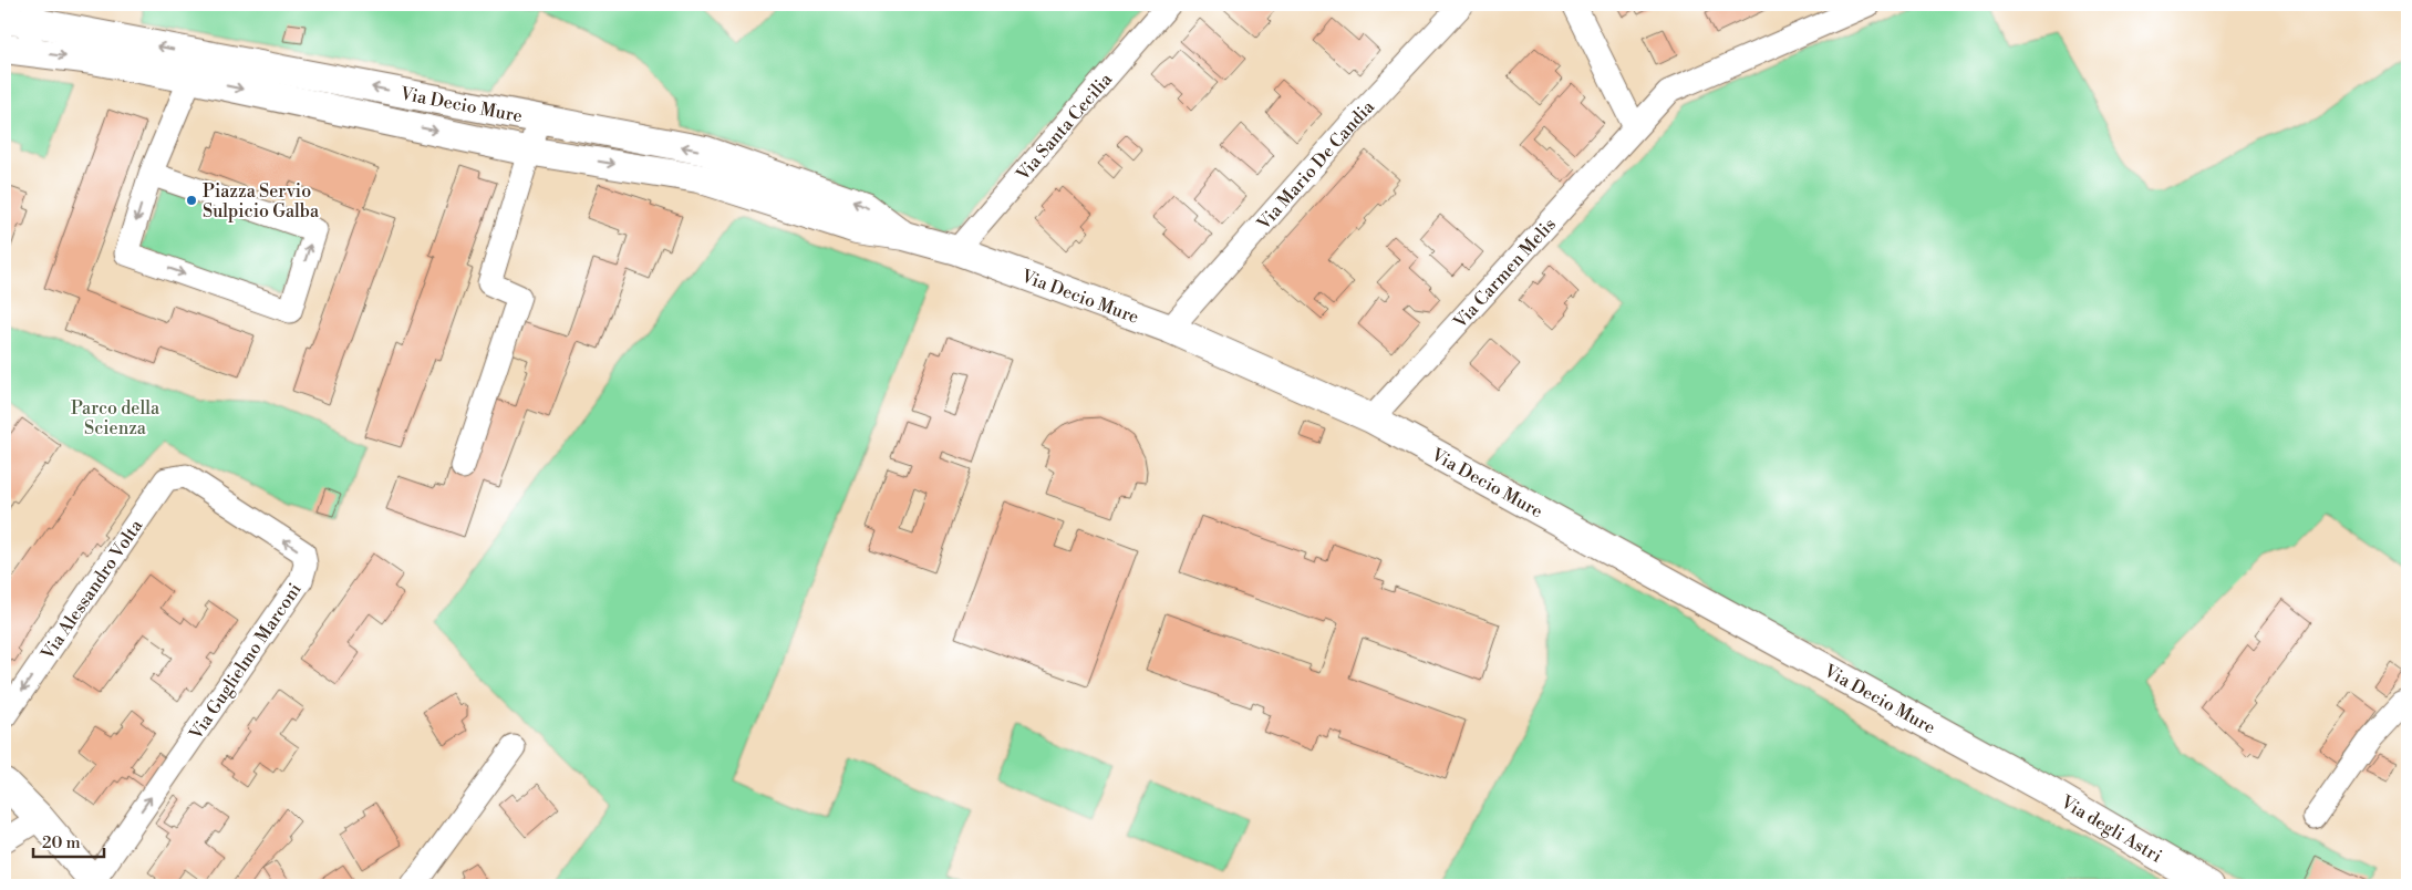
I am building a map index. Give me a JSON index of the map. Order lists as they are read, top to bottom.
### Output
{
  "streets": {
    "street": [
      "Via Decio Mure",
      "Via Santa Cecilia",
      "Via Mario De Candia",
      "Via Carmen Melis",
      "Via Alessandro Volta",
      "Via Guglielmo Marconi",
      "Via degli Astri"
    ]
  },
  "crossings": [
    ["Via Decio Mure", "Via Santa Cecilia"],
    ["Via Decio Mure", "Via Mario De Candia"],
    ["Via Decio Mure", "Via Carmen Melis"],
    ["Via Decio Mure", "Via degli Astri"],
    ["Via Alessandro Volta", "Via Guglielmo Marconi"]
  ],
  "one_way": ["Via Alessandro Volta"],
  "parks": ["Parco della Scienza"],
  "places": ["Piazza Servio Sulpicio Galba"],
  "scale_bar": "20 m"
}
